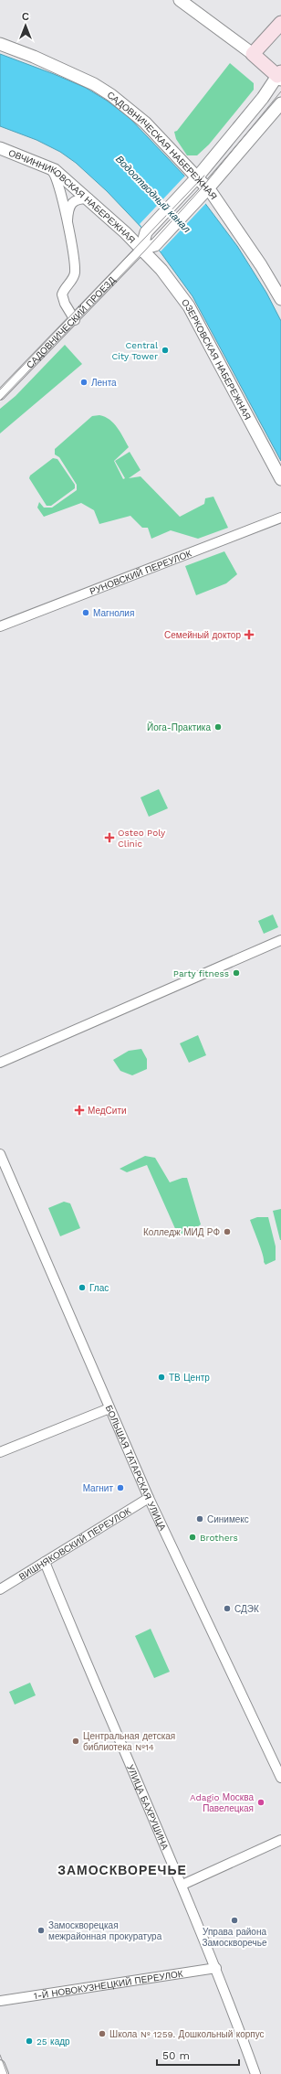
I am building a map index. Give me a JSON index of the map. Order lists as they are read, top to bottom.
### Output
{
  "streets": {
    "street": [
      "САДОВНИЧЕСКАЯ НАБЕРЕЖНАЯ",
      "ОВЧИННИКОВСКАЯ НАБЕРЕЖНАЯ",
      "САДОВНИЧЕСКИЙ ПРОЕЗД",
      "ОЗЕРКОВСКАЯ НАБЕРЕЖНАЯ",
      "РУНОВСКИЙ ПЕРЕУЛОК",
      "БОЛЬШАЯ ТАТАРСКАЯ УЛИЦА",
      "ВИШНЯКОВСКИЙ ПЕРЕУЛОК",
      "УЛИЦА БАХРУШИНА",
      "1-Й НОВОКУЗНЕЦКИЙ ПЕРЕУЛОК"
    ]
  },
  "crossings": [
    ["САДОВНИЧЕСКАЯ НАБЕРЕЖНАЯ", "САДОВНИЧЕСКИЙ ПРОЕЗД"],
    ["ОВЧИННИКОВСКАЯ НАБЕРЕЖНАЯ", "САДОВНИЧЕСКИЙ ПРОЕЗД"],
    ["ОВЧИННИКОВСКАЯ НАБЕРЕЖНАЯ", "ОЗЕРКОВСКАЯ НАБЕРЕЖНАЯ"],
    ["САДОВНИЧЕСКИЙ ПРОЕЗД", "ОЗЕРКОВСКАЯ НАБЕРЕЖНАЯ"],
    ["БОЛЬШАЯ ТАТАРСКАЯ УЛИЦА", "ВИШНЯКОВСКИЙ ПЕРЕУЛОК"],
    ["ВИШНЯКОВСКИЙ ПЕРЕУЛОК", "УЛИЦА БАХРУШИНА"],
    ["УЛИЦА БАХРУШИНА", "1-Й НОВОКУЗНЕЦКИЙ ПЕРЕУЛОК"]
  ],
  "districts": ["ЗАМОСКВОРЕЧЬЕ"],
  "water": ["Водоотводный канал"],
  "places": {
    "other": [
      "Central City Tower",
      "Лента",
      "Магнолия",
      "Йога-Практика",
      "Party fitness",
      "Колледж МИД РФ",
      "Глас",
      "ТВ Центр",
      "Магнит",
      "Синимекс",
      "Brothers",
      "СДЭК",
      "Центральная детская библиотека №14",
      "Adagio Москва Павелецкая",
      "Управа района Замоскворечье",
      "Замоскворецкая межрайонная прокуратура",
      "Школа № 1259. Дошкольный корпус",
      "25 кадр"
    ],
    "health": ["Семейный доктор", "Osteo Poly Clinic", "МедСити"]
  },
  "scale_bar": "50 m",
  "north": "top"
}
